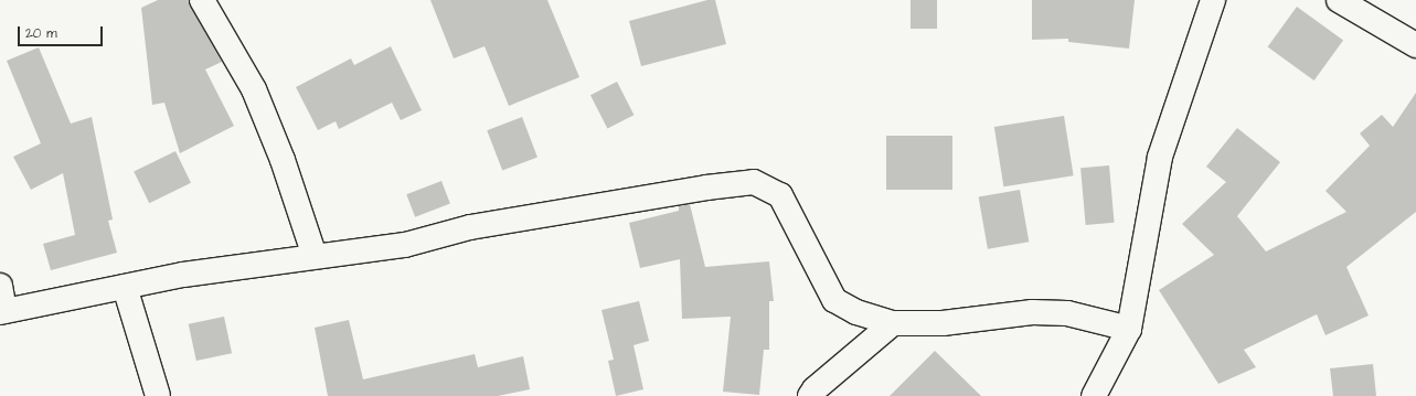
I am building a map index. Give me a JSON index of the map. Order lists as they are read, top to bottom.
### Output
{
  "scale_bar": "20 m"
}
